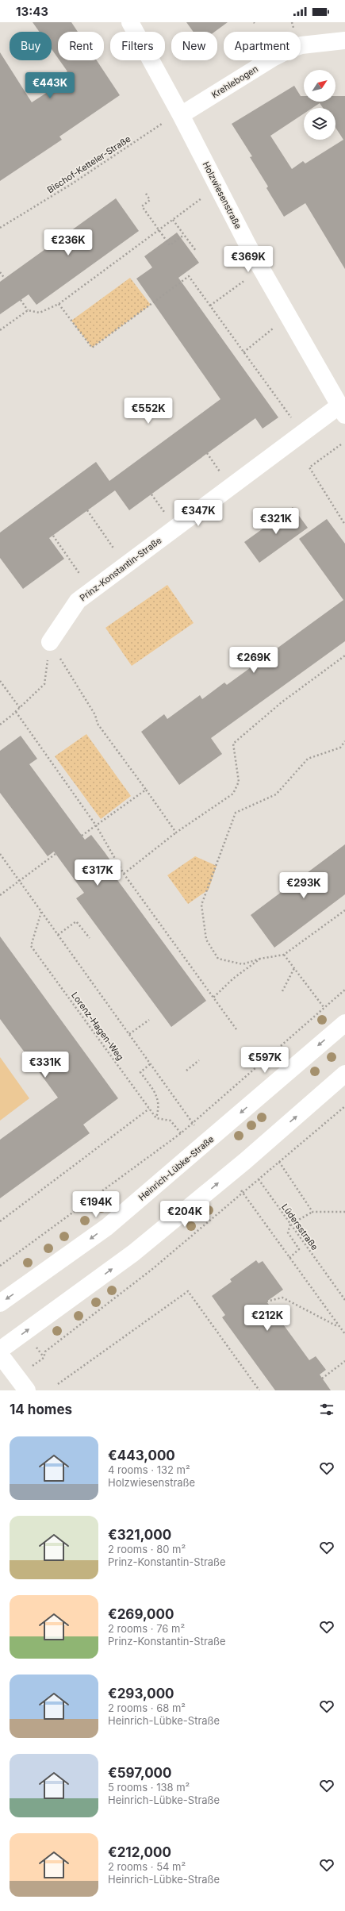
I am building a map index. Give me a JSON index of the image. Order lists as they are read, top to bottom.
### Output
{
  "streets": {
    "street": [
      "Krehlebogen",
      "Holzwiesenstraße",
      "Prinz-Konstantin-Straße",
      "Heinrich-Lübke-Straße"
    ],
    "path": ["Bischof-Ketteler-Straße", "Lorenz-Hagen-Weg", "Lüdersstraße"]
  },
  "crossings": [
    ["Krehlebogen", "Holzwiesenstraße"],
    ["Holzwiesenstraße", "Prinz-Konstantin-Straße"]
  ],
  "north": "top right",
  "page": {
    "status": "13:43",
    "chip": [
      "Buy",
      "Rent",
      "Filters",
      "New",
      "Apartment"
    ],
    "price": [
      "€443K",
      "€236K",
      "€369K",
      "€552K",
      "€347K",
      "€321K",
      "€269K",
      "€317K",
      "€293K",
      "€597K",
      "€331K",
      "€194K",
      "€204K",
      "€212K"
    ],
    "heading": "14 homes",
    "list": [
      {
        "name": "€443,000",
        "note": "4 rooms · 132 m² · Holzwiesenstraße"
      },
      {
        "name": "€321,000",
        "note": "2 rooms · 80 m² · Prinz-Konstantin-Straße"
      },
      {
        "name": "€269,000",
        "note": "2 rooms · 76 m² · Prinz-Konstantin-Straße"
      },
      {
        "name": "€293,000",
        "note": "2 rooms · 68 m² · Heinrich-Lübke-Straße"
      },
      {
        "name": "€597,000",
        "note": "5 rooms · 138 m² · Heinrich-Lübke-Straße"
      },
      {
        "name": "€212,000",
        "note": "2 rooms · 54 m² · Heinrich-Lübke-Straße"
      }
    ]
  }
}
